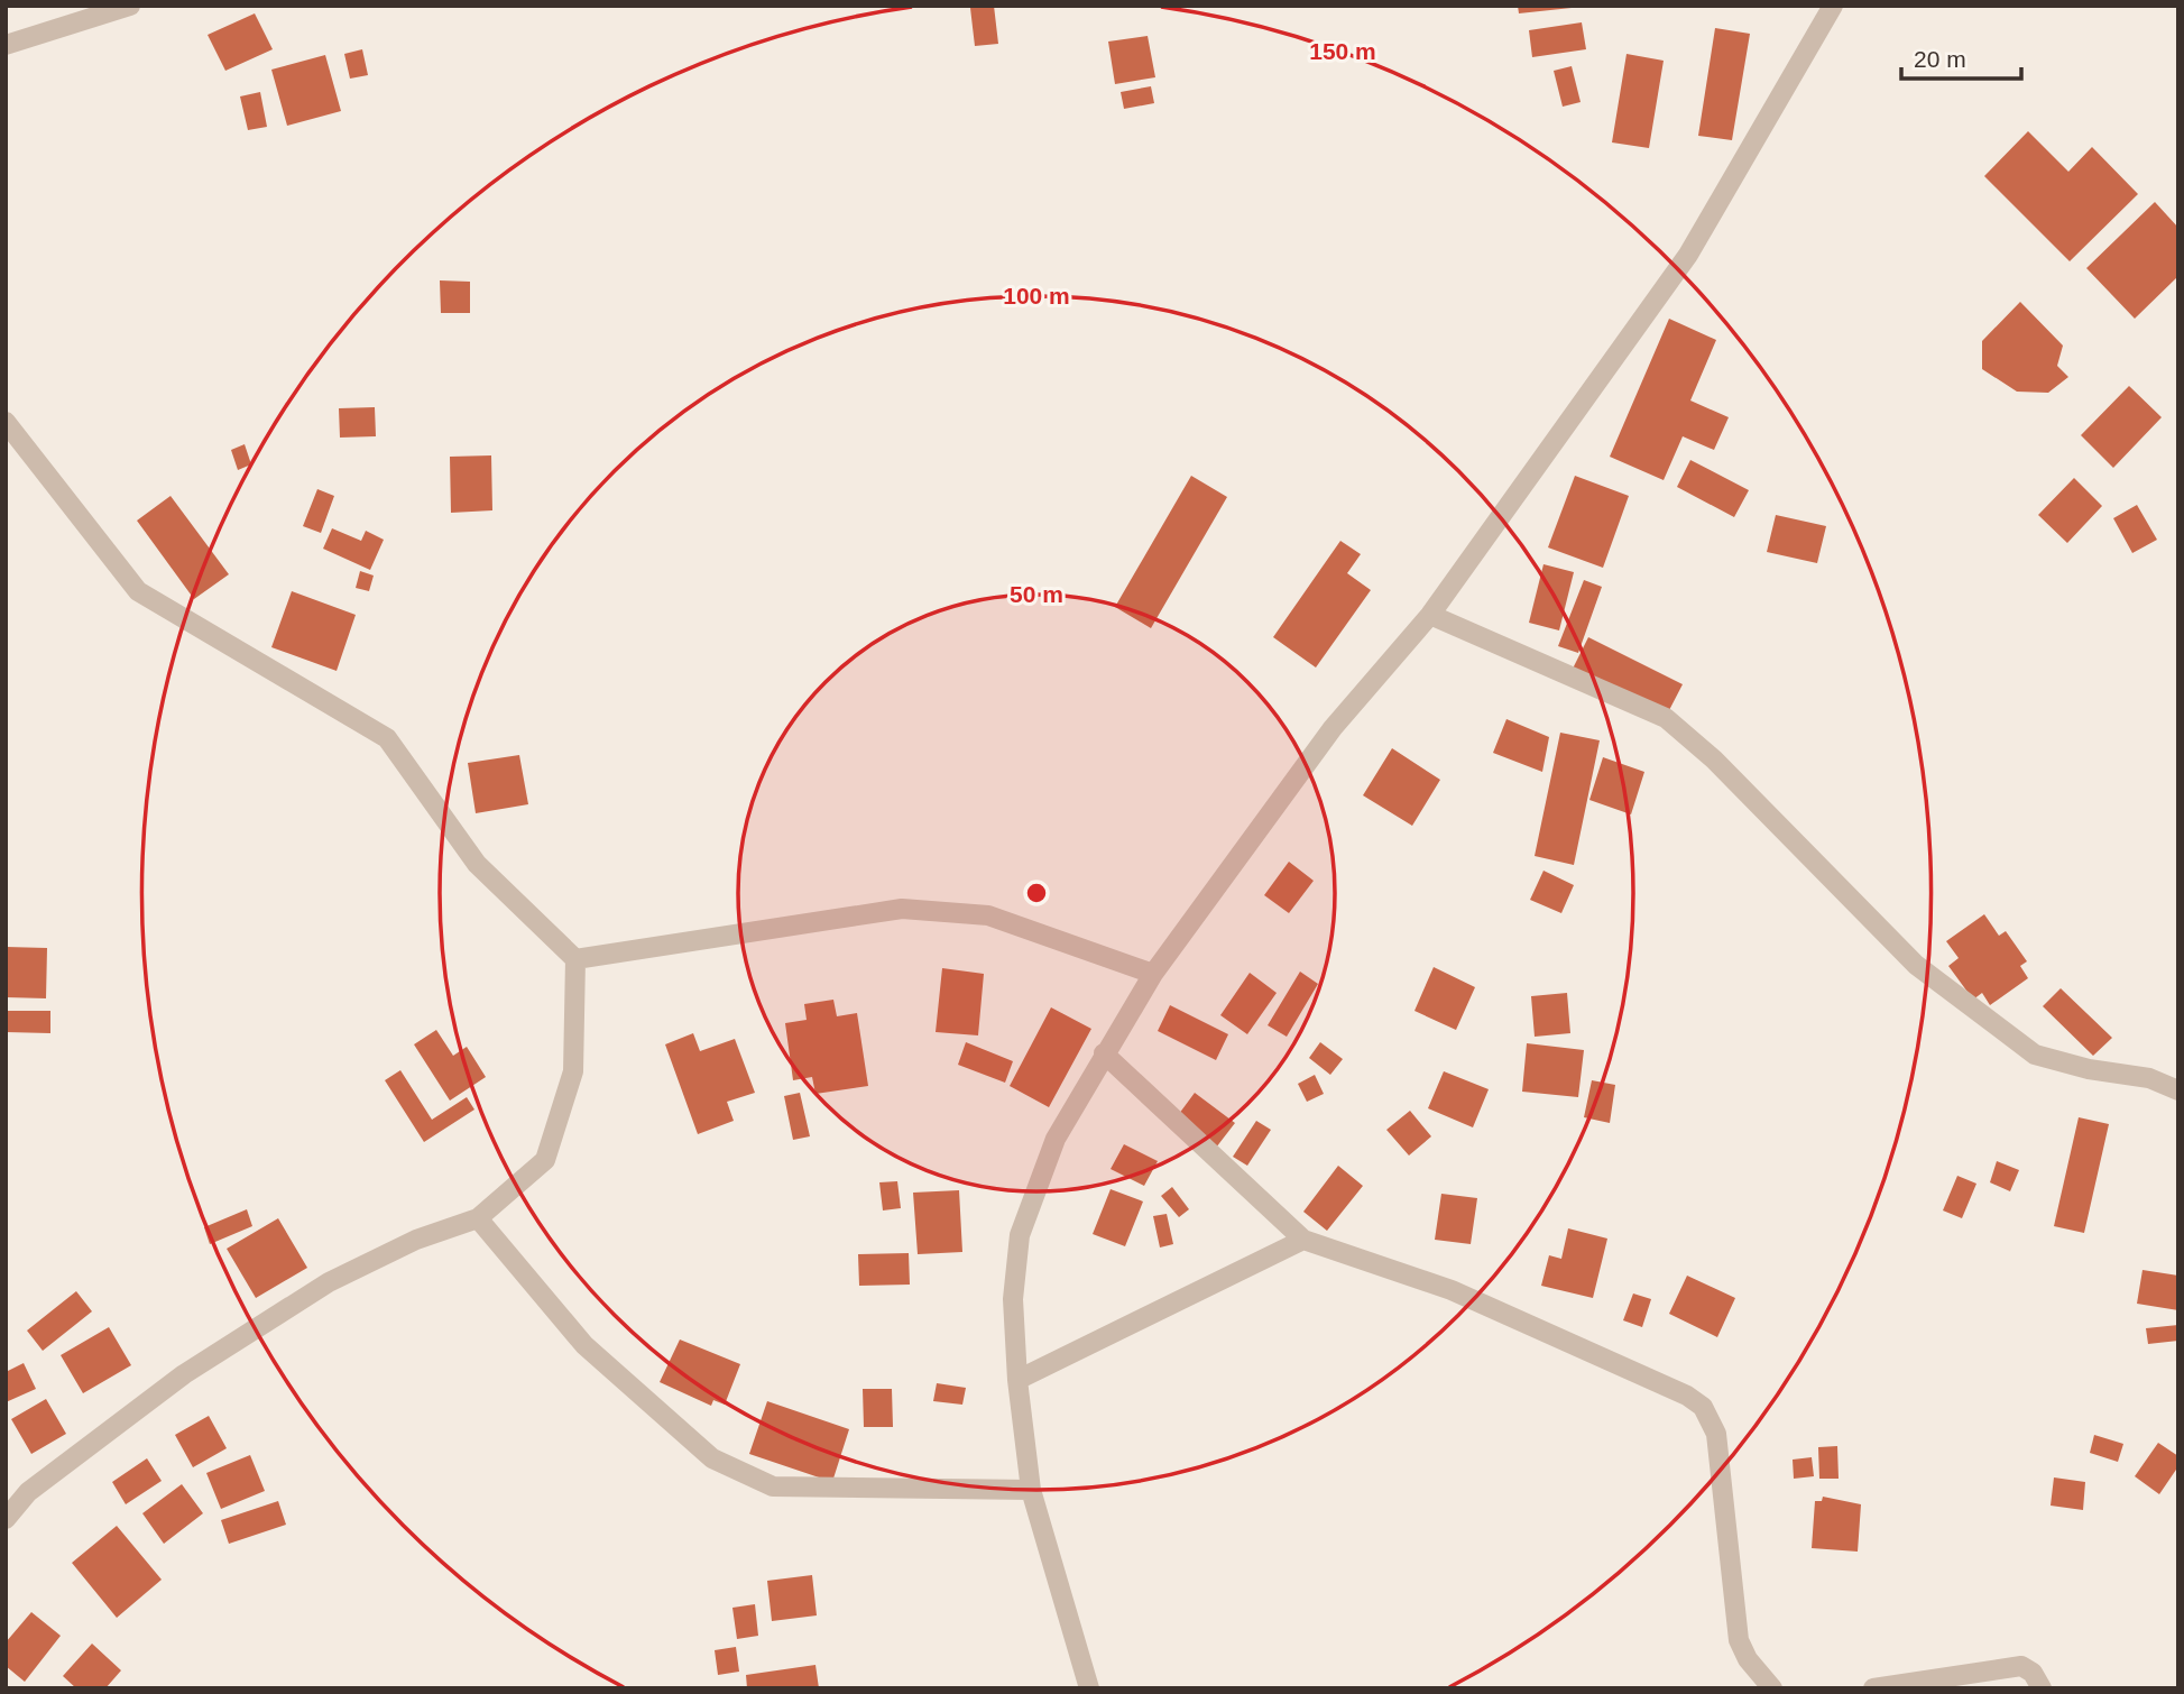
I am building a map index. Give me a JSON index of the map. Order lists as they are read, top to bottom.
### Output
{
  "scale_bar": "20 m",
  "rings": ["150 m", "100 m", "50 m"]
}
